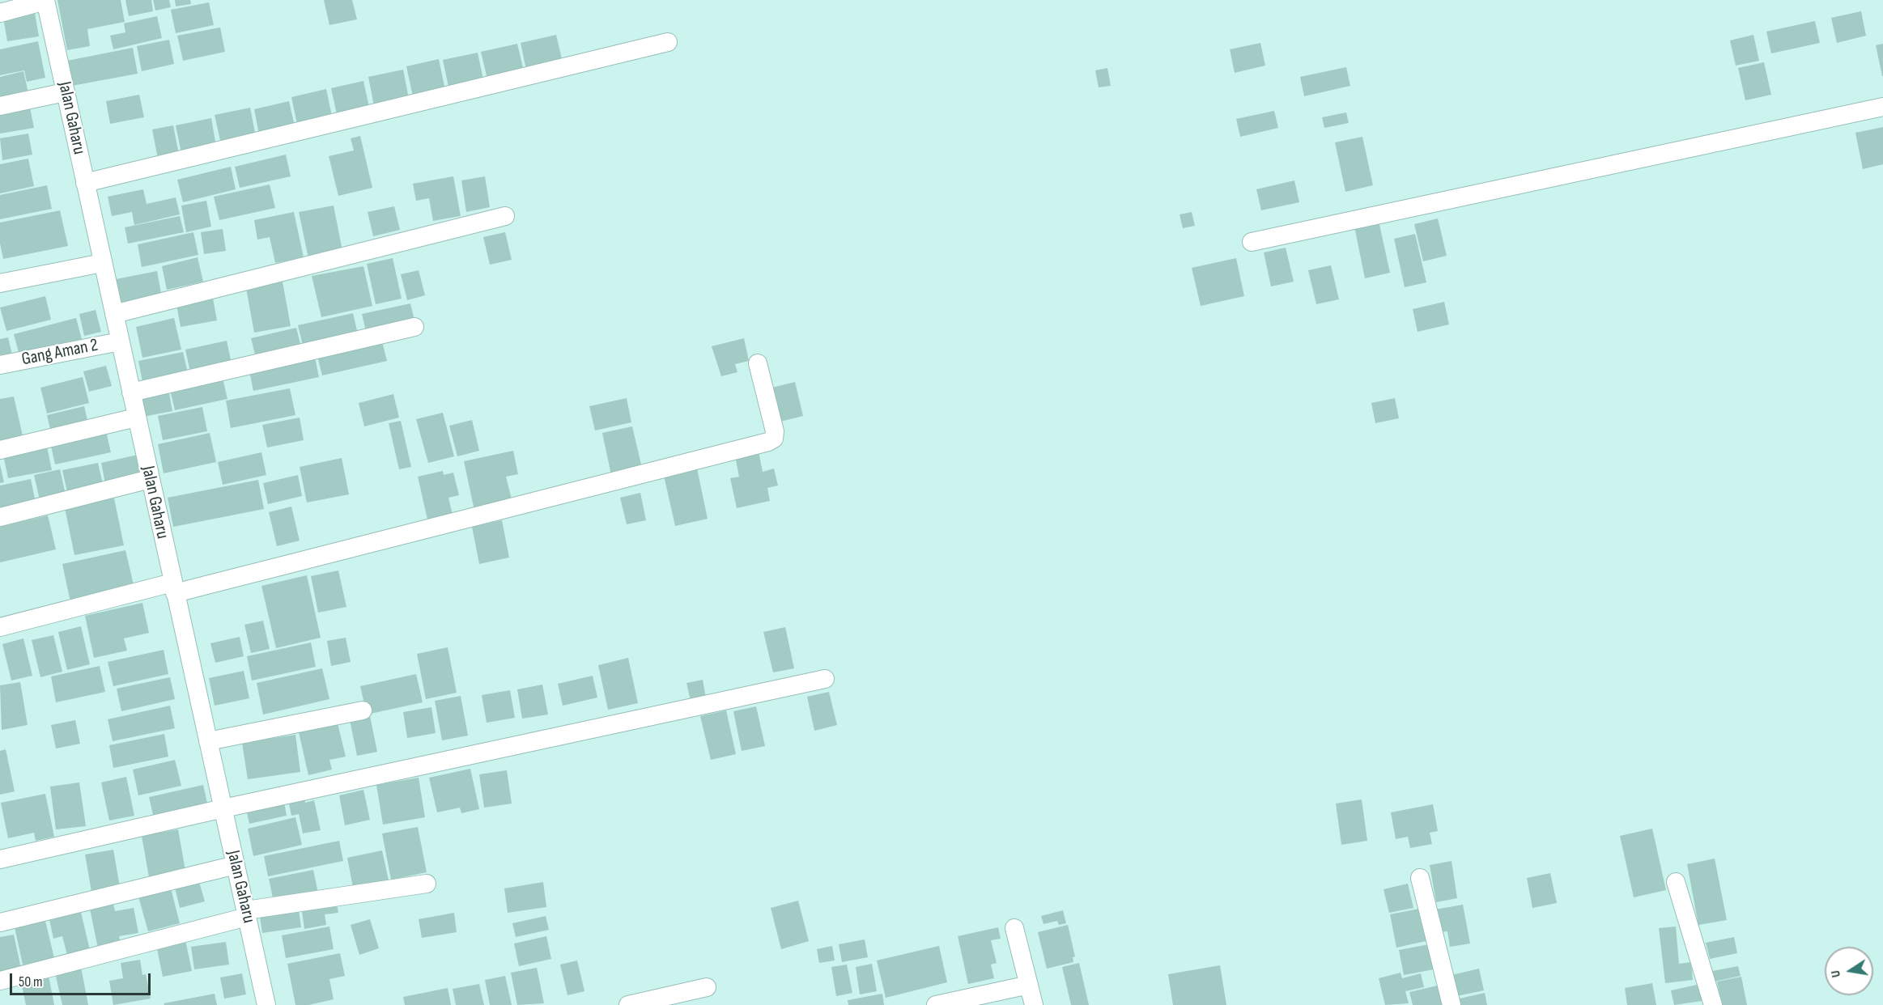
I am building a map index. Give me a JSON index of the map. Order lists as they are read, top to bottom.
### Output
{
  "streets": {
    "street": ["Jalan Gaharu", "Gang Aman 2"]
  },
  "crossings": [
    ["Jalan Gaharu", "Gang Aman 2"]
  ],
  "scale_bar": "50 m",
  "north": "left"
}
